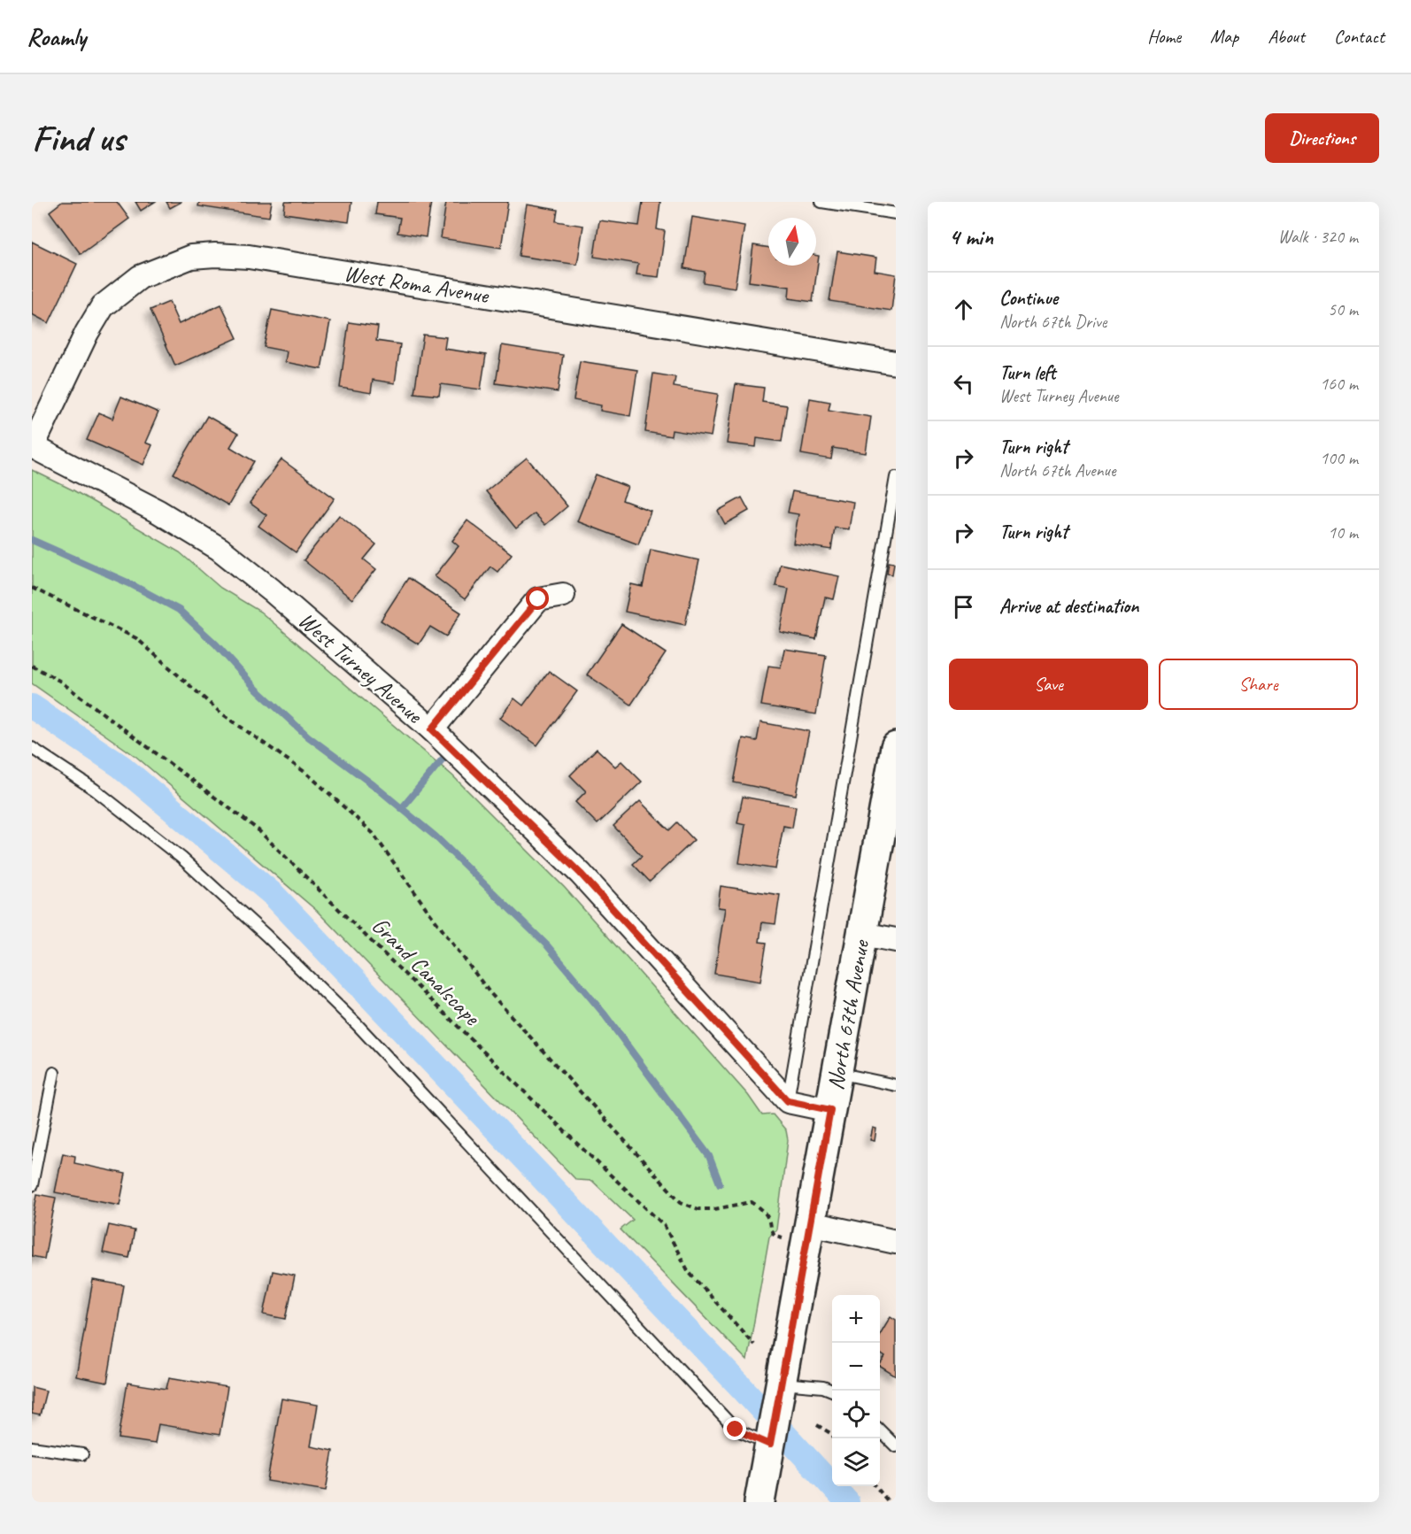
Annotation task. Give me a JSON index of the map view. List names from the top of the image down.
{
  "streets": {
    "main road": ["North 67th Avenue"],
    "street": ["West Roma Avenue", "West Turney Avenue"],
    "path": ["Grand Canalscape"]
  },
  "crossings": [
    ["West Roma Avenue", "West Turney Avenue"],
    ["West Turney Avenue", "North 67th Avenue"]
  ],
  "north": "top",
  "page": {
    "header": "Roamly",
    "nav": [
      "Home",
      "Map",
      "About",
      "Contact"
    ],
    "buttons": [
      "Directions",
      ["Save", "Share"]
    ],
    "title": "Find us",
    "heading": ["4 min", "Walk · 320 m"],
    "list": [
      ["Continue", "North 67th Drive", "50 m"],
      ["Turn left", "West Turney Avenue", "160 m"],
      ["Turn right", "North 67th Avenue", "100 m"],
      ["Turn right", "10 m"],
      "Arrive at destination"
    ],
    "map_buttons": ["+", "−"]
  }
}
